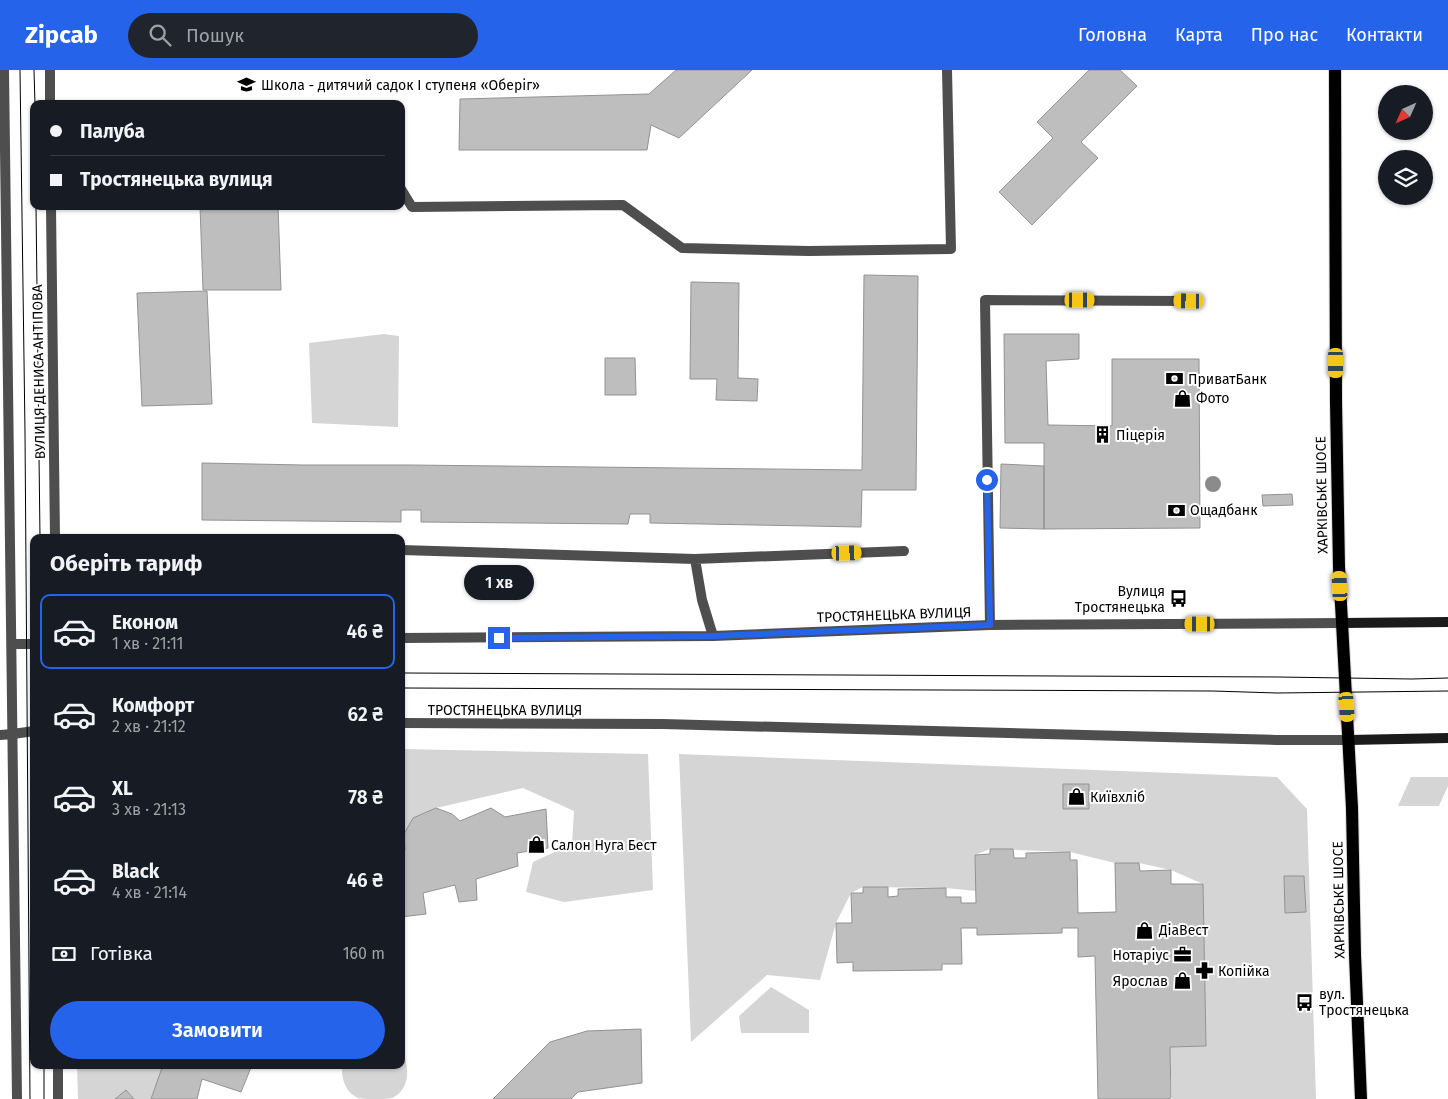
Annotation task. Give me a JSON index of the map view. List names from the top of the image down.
{
  "streets": {
    "main road": ["ХАРКІВСЬКЕ ШОСЕ", "ТРОСТЯНЕЦЬКА ВУЛИЦЯ"],
    "street": ["ВУЛИЦЯ ДЕНИСА АНТІПОВА"]
  },
  "crossings": [
    ["ХАРКІВСЬКЕ ШОСЕ", "ТРОСТЯНЕЦЬКА ВУЛИЦЯ"]
  ],
  "places": {
    "school or university": ["Школа - дитячий садок І ступеня «Оберіг»"],
    "bank": ["ПриватБанк", "Ощадбанк"],
    "shop": [
      "Фото",
      "Київхліб",
      "Салон Нуга Бест",
      "ДіаВест",
      "Ярослав"
    ],
    "building": ["Піцерія"],
    "bus stop": ["Вулиця Тростянецька", "вул. Тростянецька"],
    "office": ["Нотаріус"],
    "pharmacy": ["Копійка"]
  },
  "north": "bottom left",
  "page": {
    "header": "Zipcab",
    "search": "Пошук",
    "nav": [
      "Головна",
      "Карта",
      "Про нас",
      "Контакти"
    ],
    "banner": ["Палуба", "Тростянецька вулиця"],
    "heading": "Оберіть тариф",
    "bubble": "1 хв",
    "list": [
      {
        "name": "Економ",
        "note": "1 хв · 21:11",
        "value": "46 ₴"
      },
      {
        "name": "Комфорт",
        "note": "2 хв · 21:12",
        "value": "62 ₴"
      },
      {
        "name": "XL",
        "note": "3 хв · 21:13",
        "value": "78 ₴"
      },
      {
        "name": "Black",
        "note": "4 хв · 21:14",
        "value": "46 ₴"
      }
    ],
    "pay": ["Готівка", "160 m"],
    "buttons": "Замовити"
  }
}
